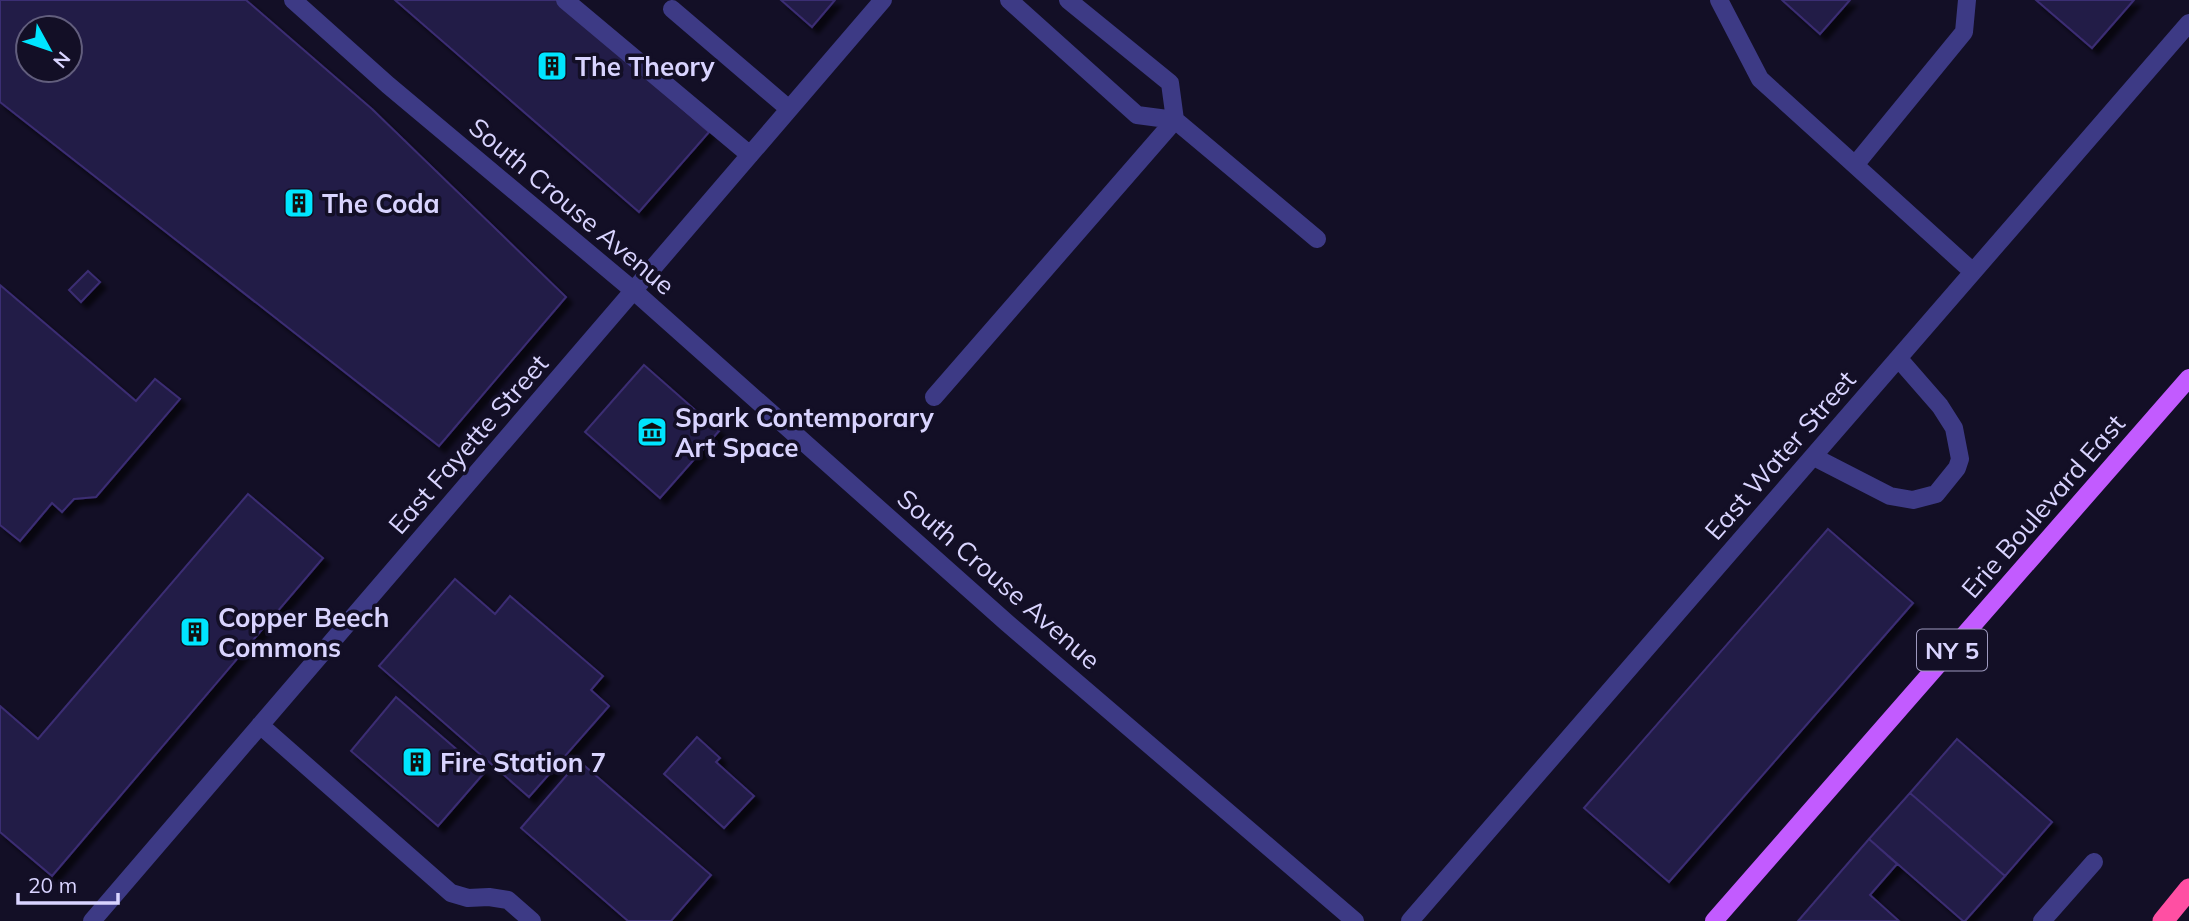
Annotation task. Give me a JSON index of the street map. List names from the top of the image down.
{
  "streets": {
    "main road": ["Erie Boulevard East", "NY 5"],
    "street": ["South Crouse Avenue", "East Fayette Street", "East Water Street"]
  },
  "crossings": [
    ["South Crouse Avenue", "East Fayette Street"]
  ],
  "places": {
    "building": [
      "The Theory",
      "The Coda",
      "Copper Beech Commons",
      "Fire Station 7"
    ],
    "museum": ["Spark Contemporary Art Space"]
  },
  "scale_bar": "20 m",
  "north": "bottom right"
}
